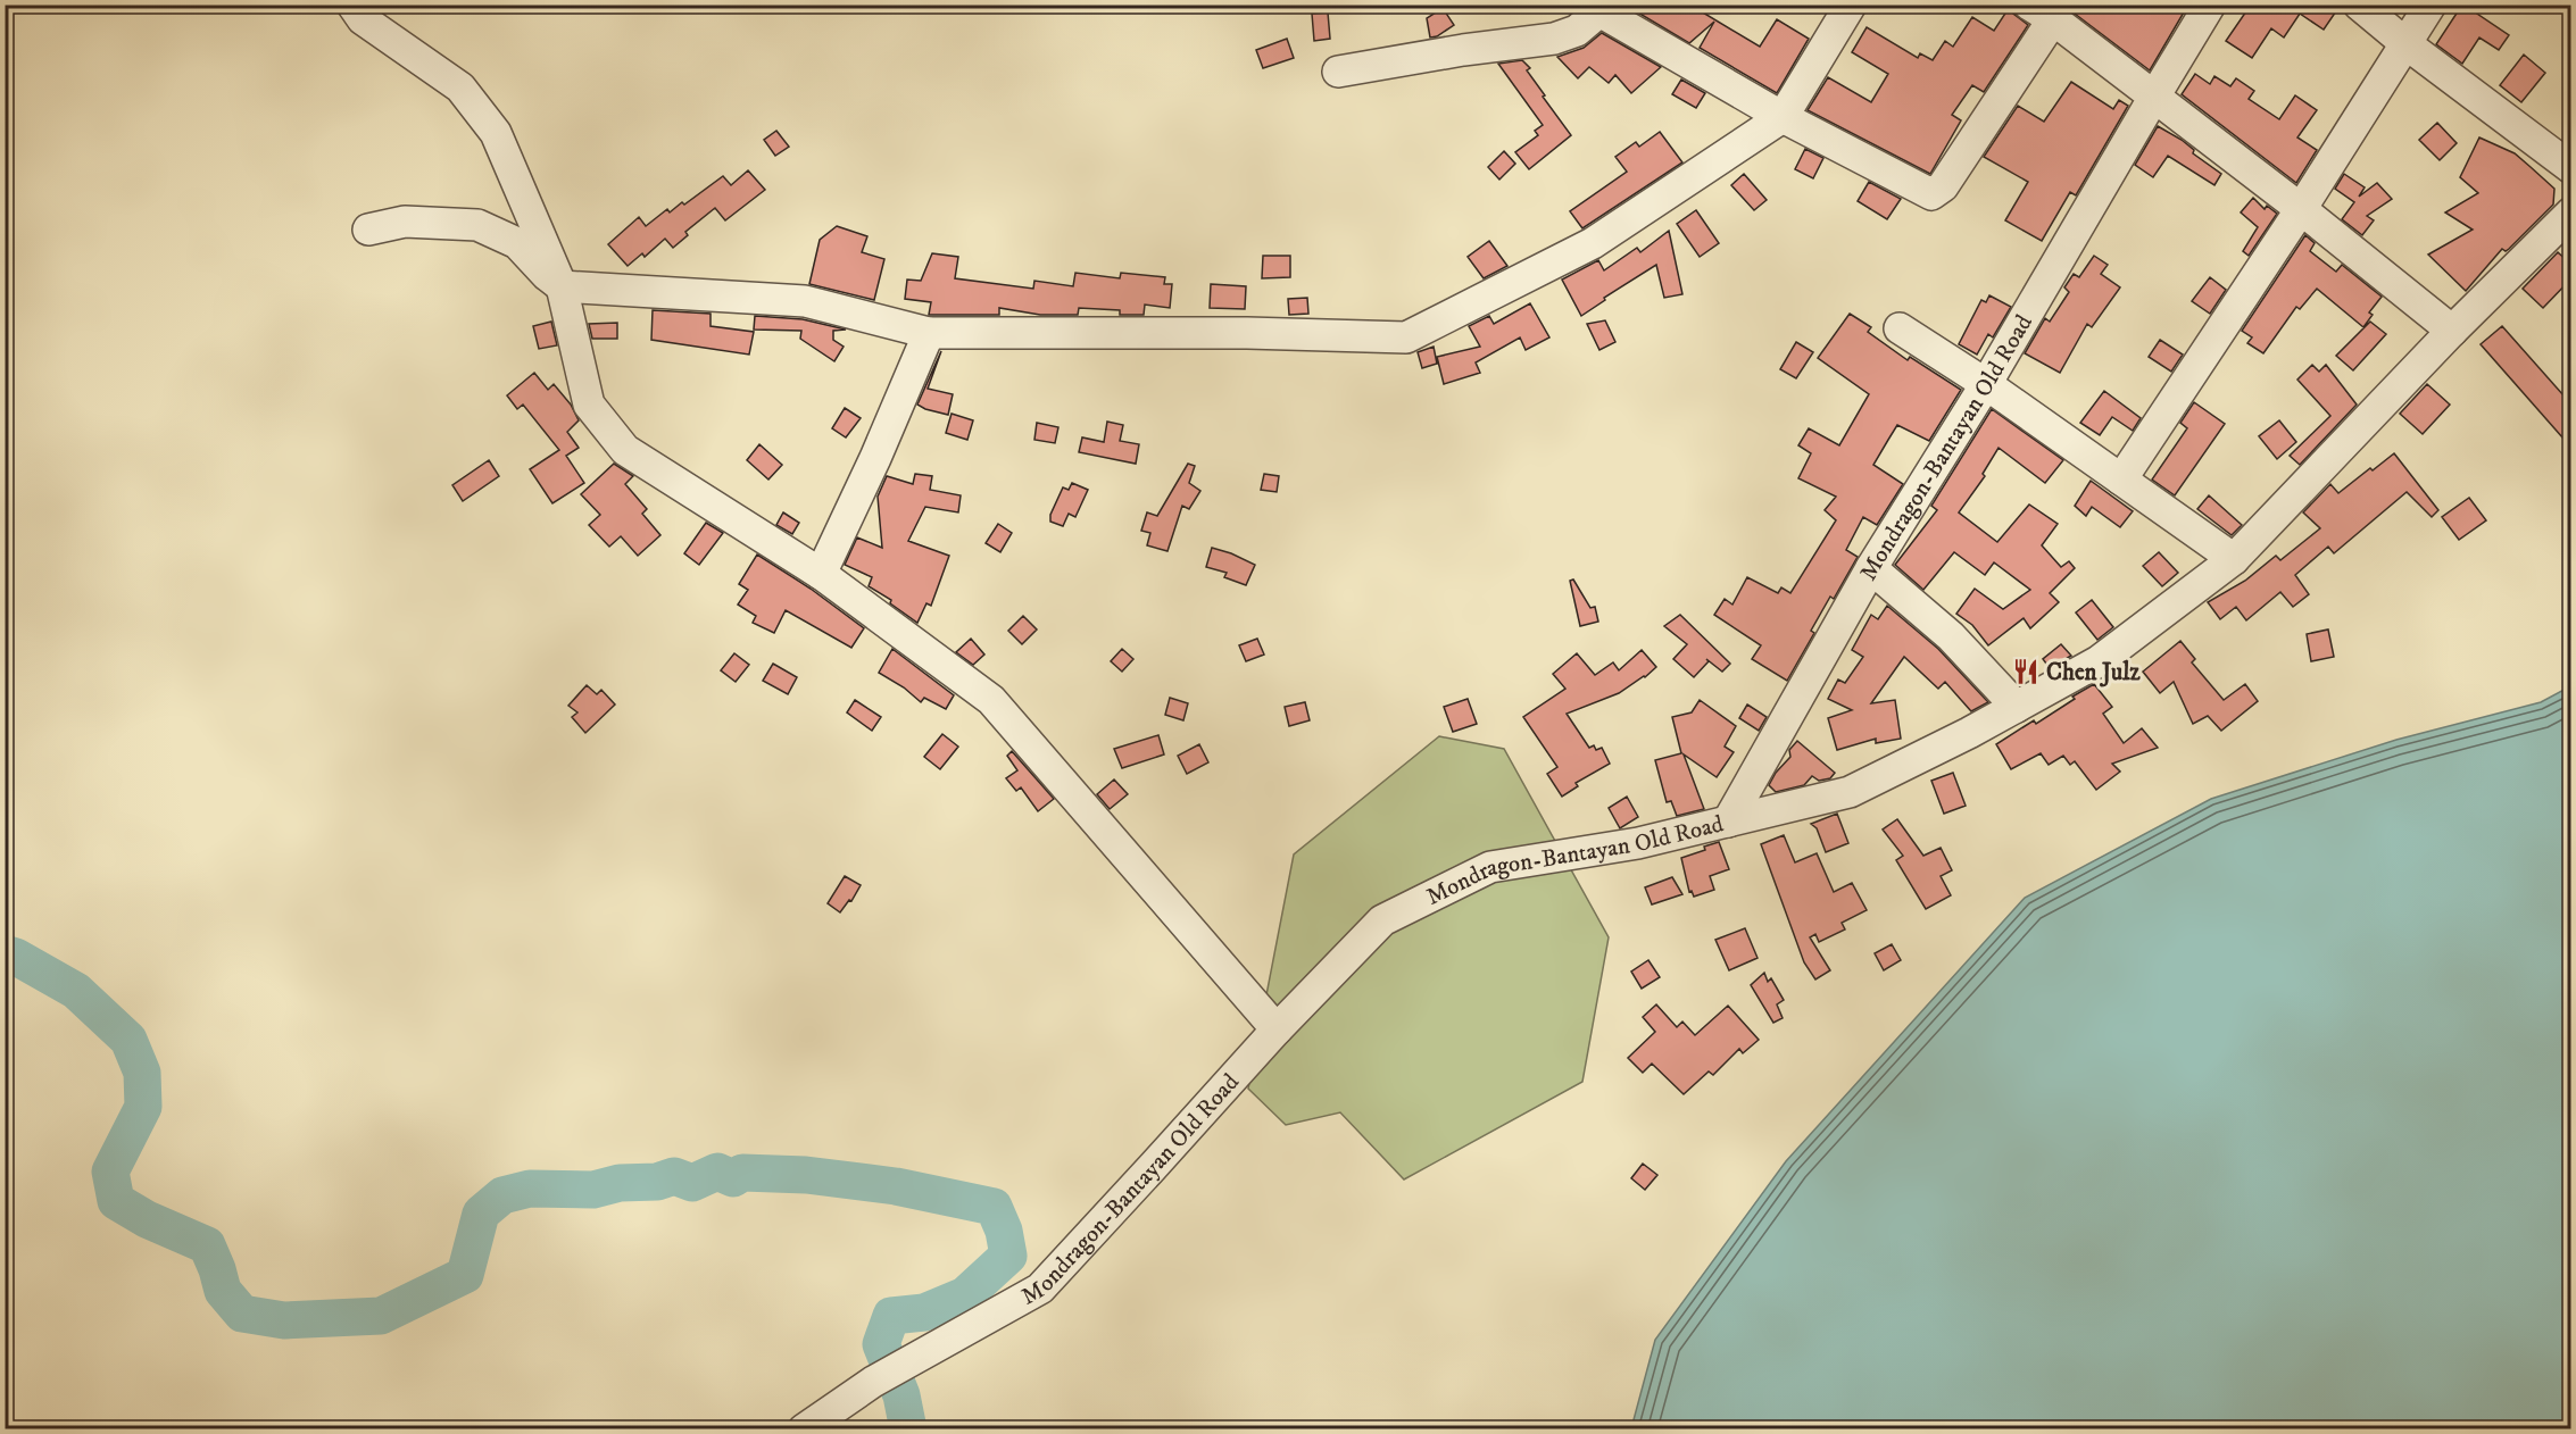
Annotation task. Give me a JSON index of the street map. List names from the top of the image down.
{
  "streets": {
    "street": ["Mondragon-Bantayan Old Road"]
  },
  "places": {
    "restaurant": ["Chen Julz"]
  }
}
